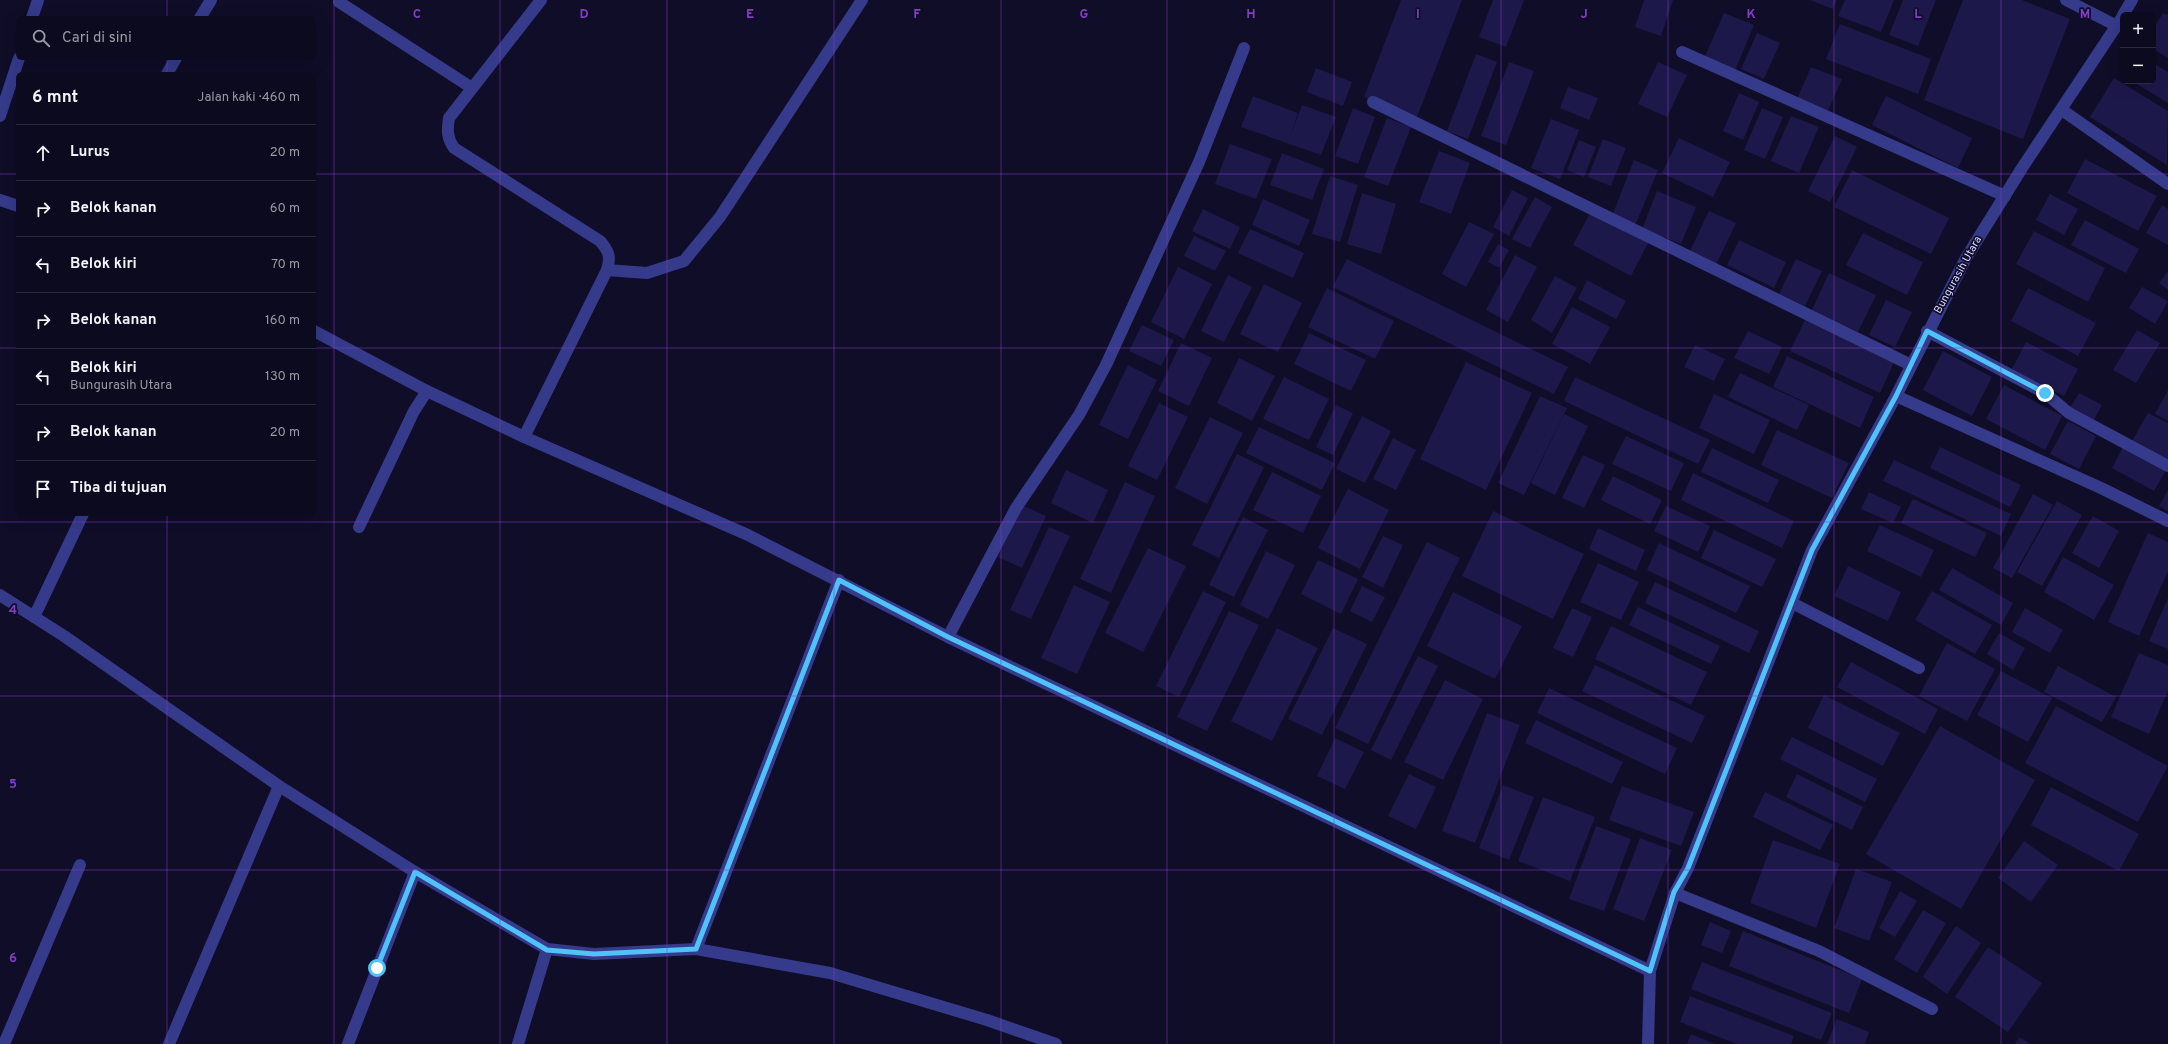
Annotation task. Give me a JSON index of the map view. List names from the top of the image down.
{
  "streets": {
    "street": ["Bungurasih Utara"]
  },
  "page": {
    "map_buttons": ["+", "−"],
    "search": "Cari di sini",
    "heading": ["6 mnt", "Jalan kaki · 460 m"],
    "list": [
      ["Lurus", "20 m"],
      ["Belok kanan", "60 m"],
      ["Belok kiri", "70 m"],
      ["Belok kanan", "160 m"],
      ["Belok kiri", "Bungurasih Utara", "130 m"],
      ["Belok kanan", "20 m"],
      "Tiba di tujuan"
    ]
  },
  "grid": {
    "columns": [
      "C",
      "D",
      "E",
      "F",
      "G",
      "H",
      "I",
      "J",
      "K",
      "L",
      "M"
    ],
    "rows": ["4", "5", "6"]
  }
}
